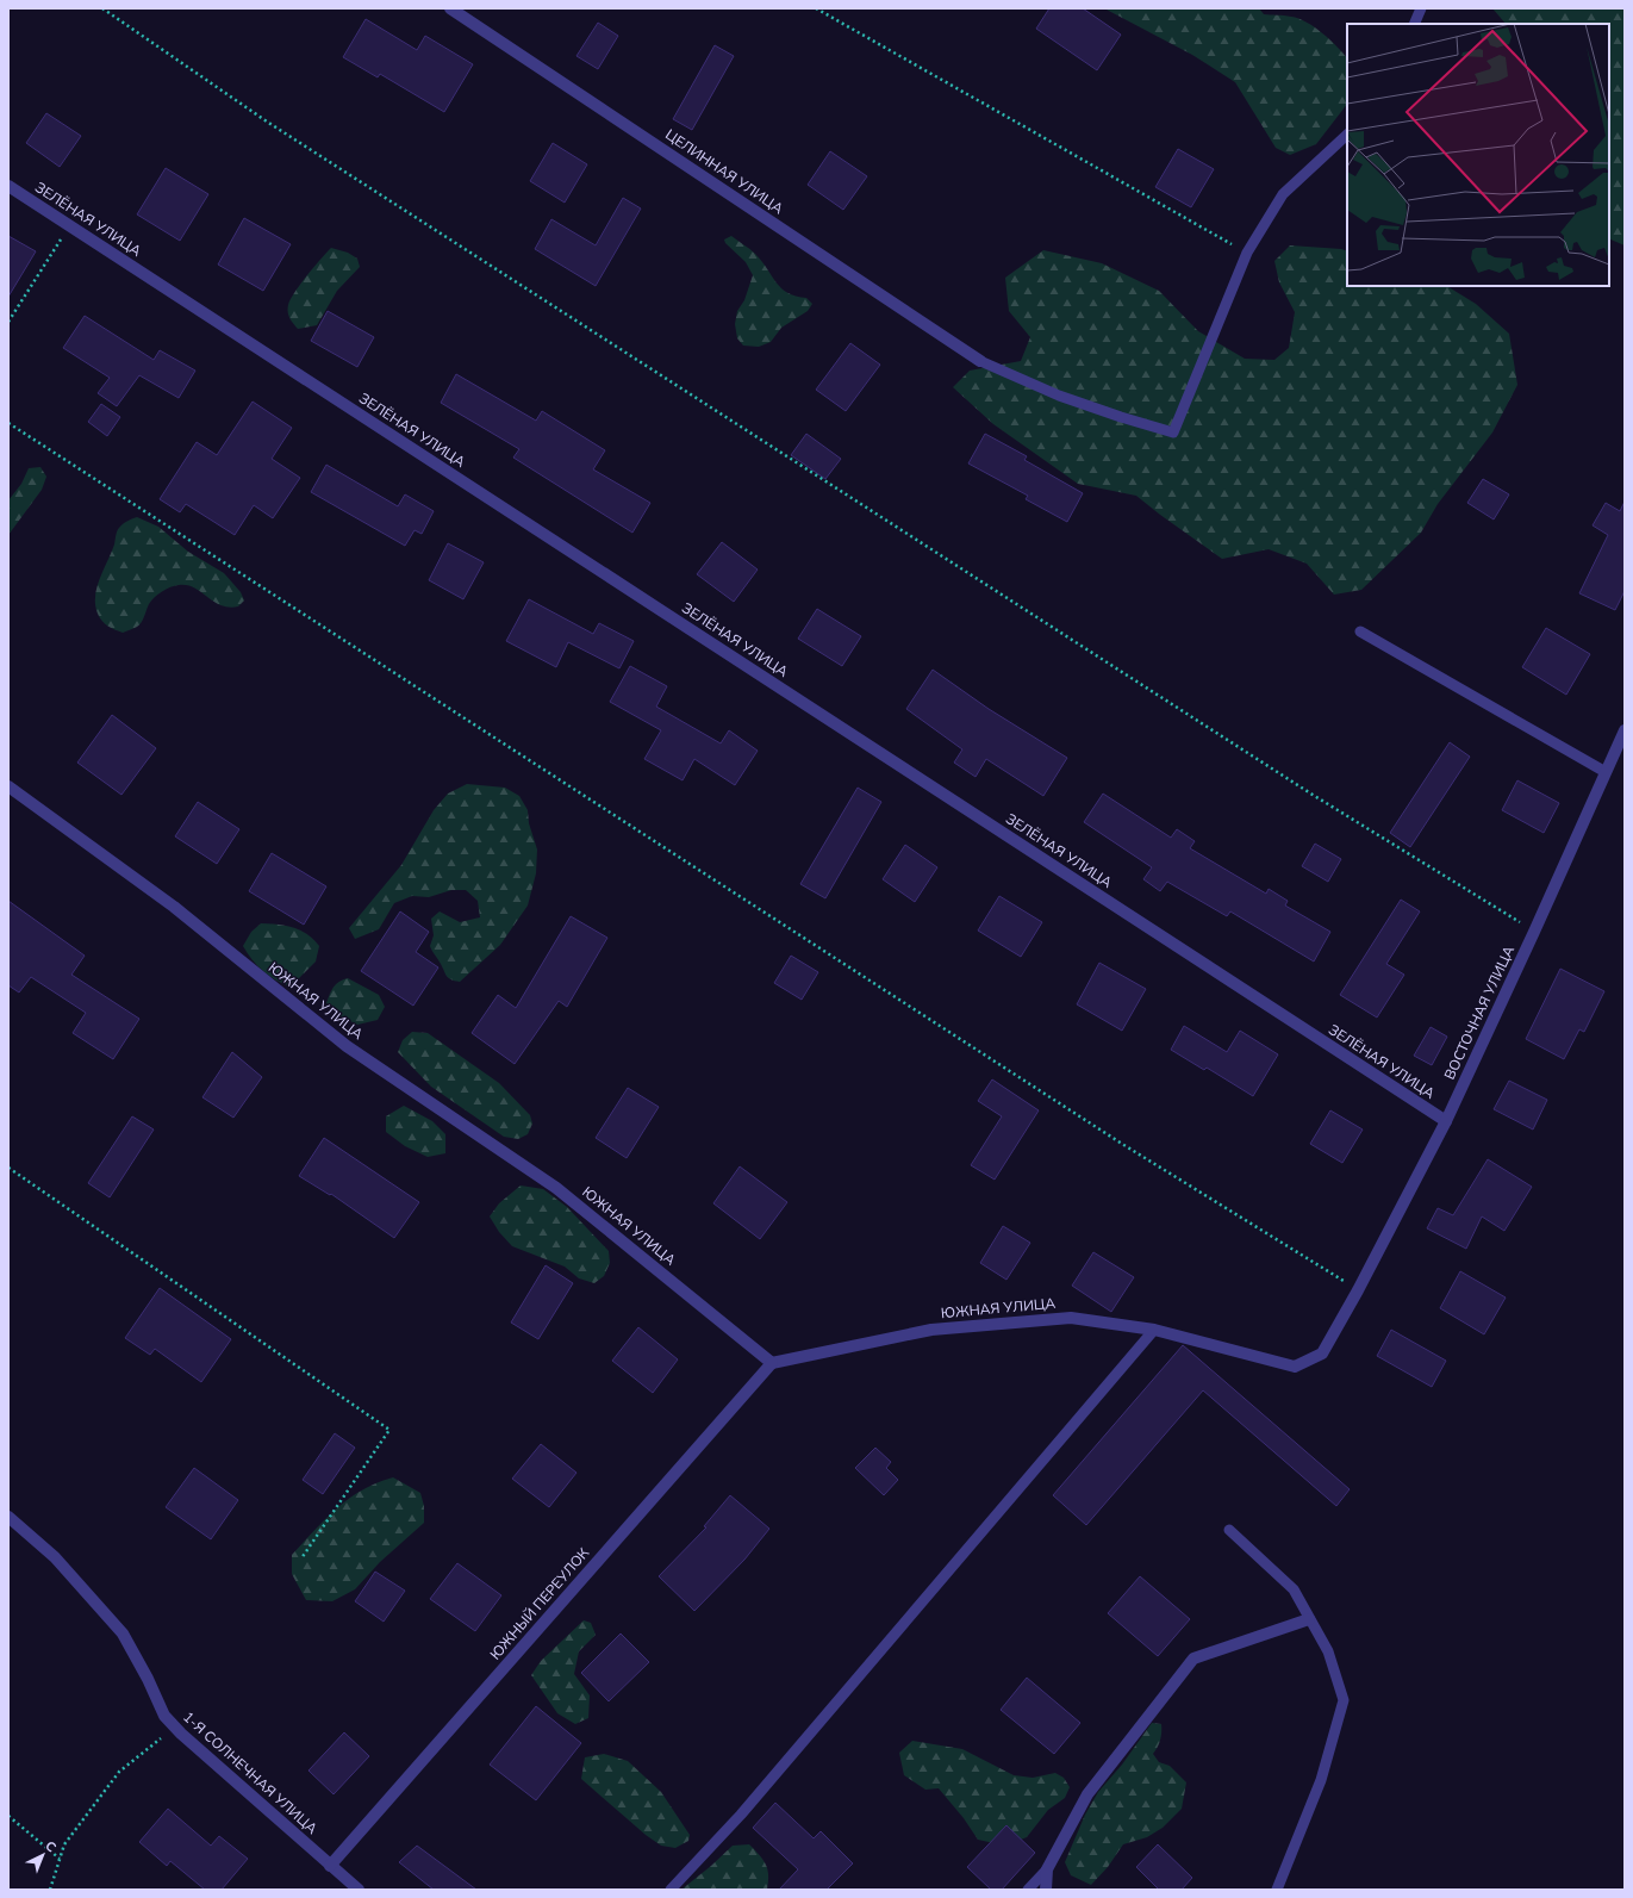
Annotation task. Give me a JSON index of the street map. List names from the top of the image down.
{
  "streets": {
    "street": [
      "ЦЕЛИННАЯ УЛИЦА",
      "ЗЕЛЁНАЯ УЛИЦА",
      "ЮЖНАЯ УЛИЦА",
      "ВОСТОЧНАЯ УЛИЦА",
      "ЮЖНЫЙ ПЕРЕУЛОК",
      "1-Я СОЛНЕЧНАЯ УЛИЦА"
    ]
  },
  "crossings": [
    ["ЗЕЛЁНАЯ УЛИЦА", "ВОСТОЧНАЯ УЛИЦА"],
    ["ЮЖНАЯ УЛИЦА", "ВОСТОЧНАЯ УЛИЦА"],
    ["ЮЖНАЯ УЛИЦА", "ЮЖНЫЙ ПЕРЕУЛОК"],
    ["ЮЖНЫЙ ПЕРЕУЛОК", "1-Я СОЛНЕЧНАЯ УЛИЦА"]
  ],
  "north": "top right"
}
